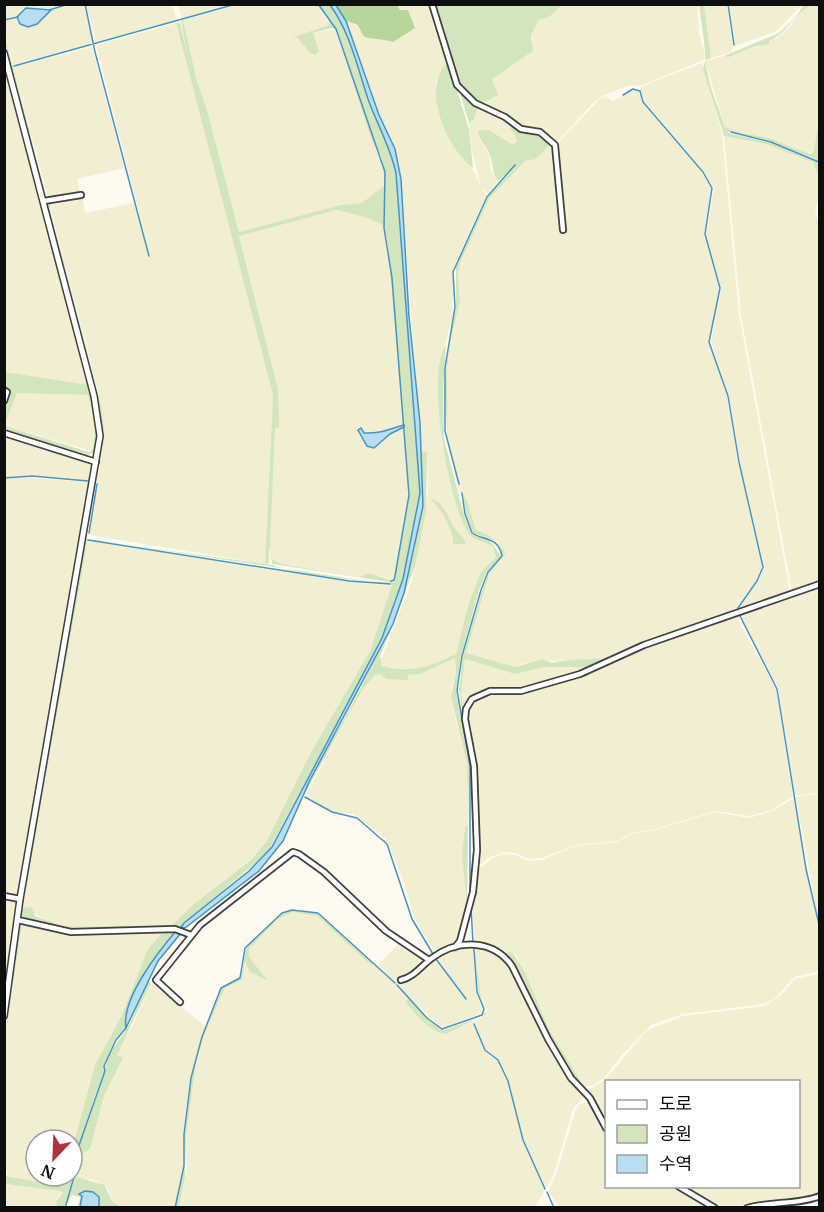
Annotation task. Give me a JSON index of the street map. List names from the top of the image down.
{
  "legend": ["도로", "공원", "수역"],
  "north": "bottom left"
}
